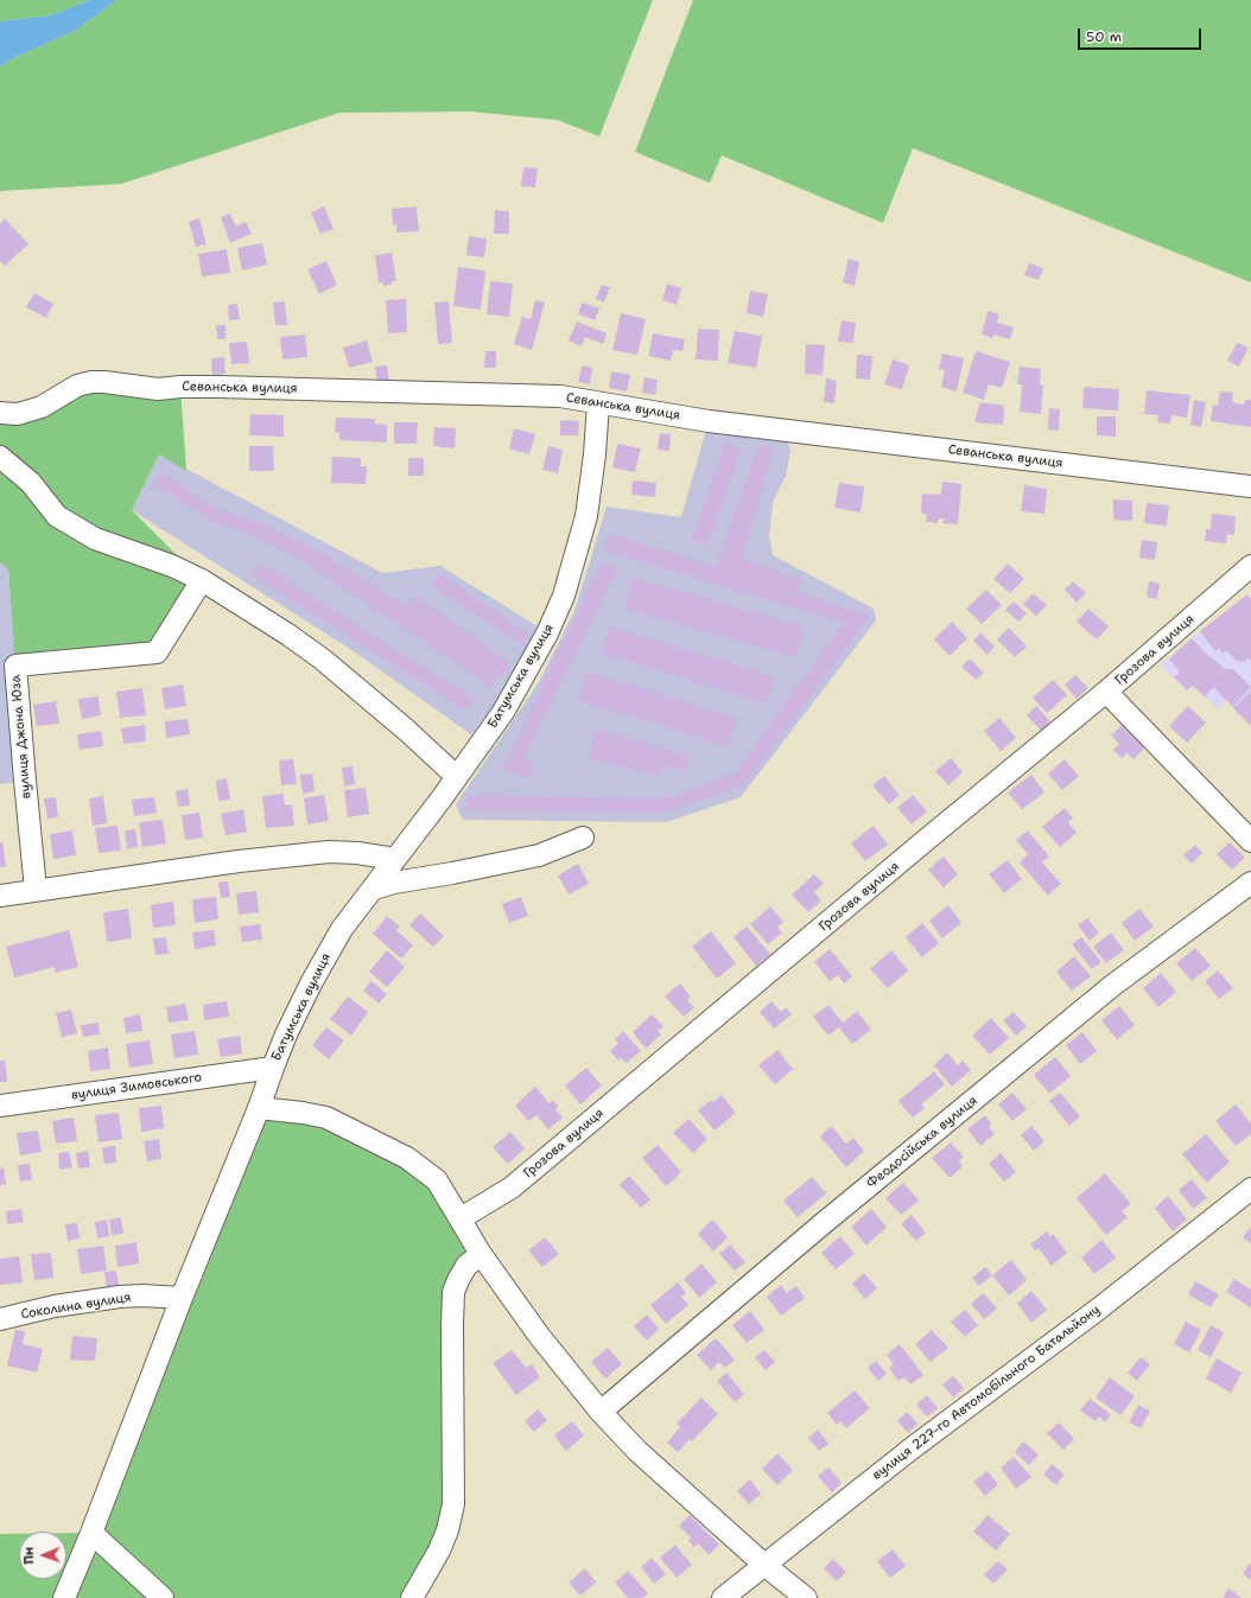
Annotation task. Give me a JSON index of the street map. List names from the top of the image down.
{
  "streets": {
    "street": [
      "Севанська вулиця",
      "Грозова вулиця",
      "Батумська вулиця",
      "вулиця Джона Юза",
      "вулиця Зимовського",
      "Феодосійська вулиця",
      "Соколина вулиця",
      "вулиця 227-го Автомобільного Батальйону"
    ]
  },
  "crossings": [
    ["Севанська вулиця", "Батумська вулиця"],
    ["Батумська вулиця", "вулиця Зимовського"],
    ["Батумська вулиця", "Соколина вулиця"]
  ],
  "scale_bar": "50 m",
  "north": "left"
}
